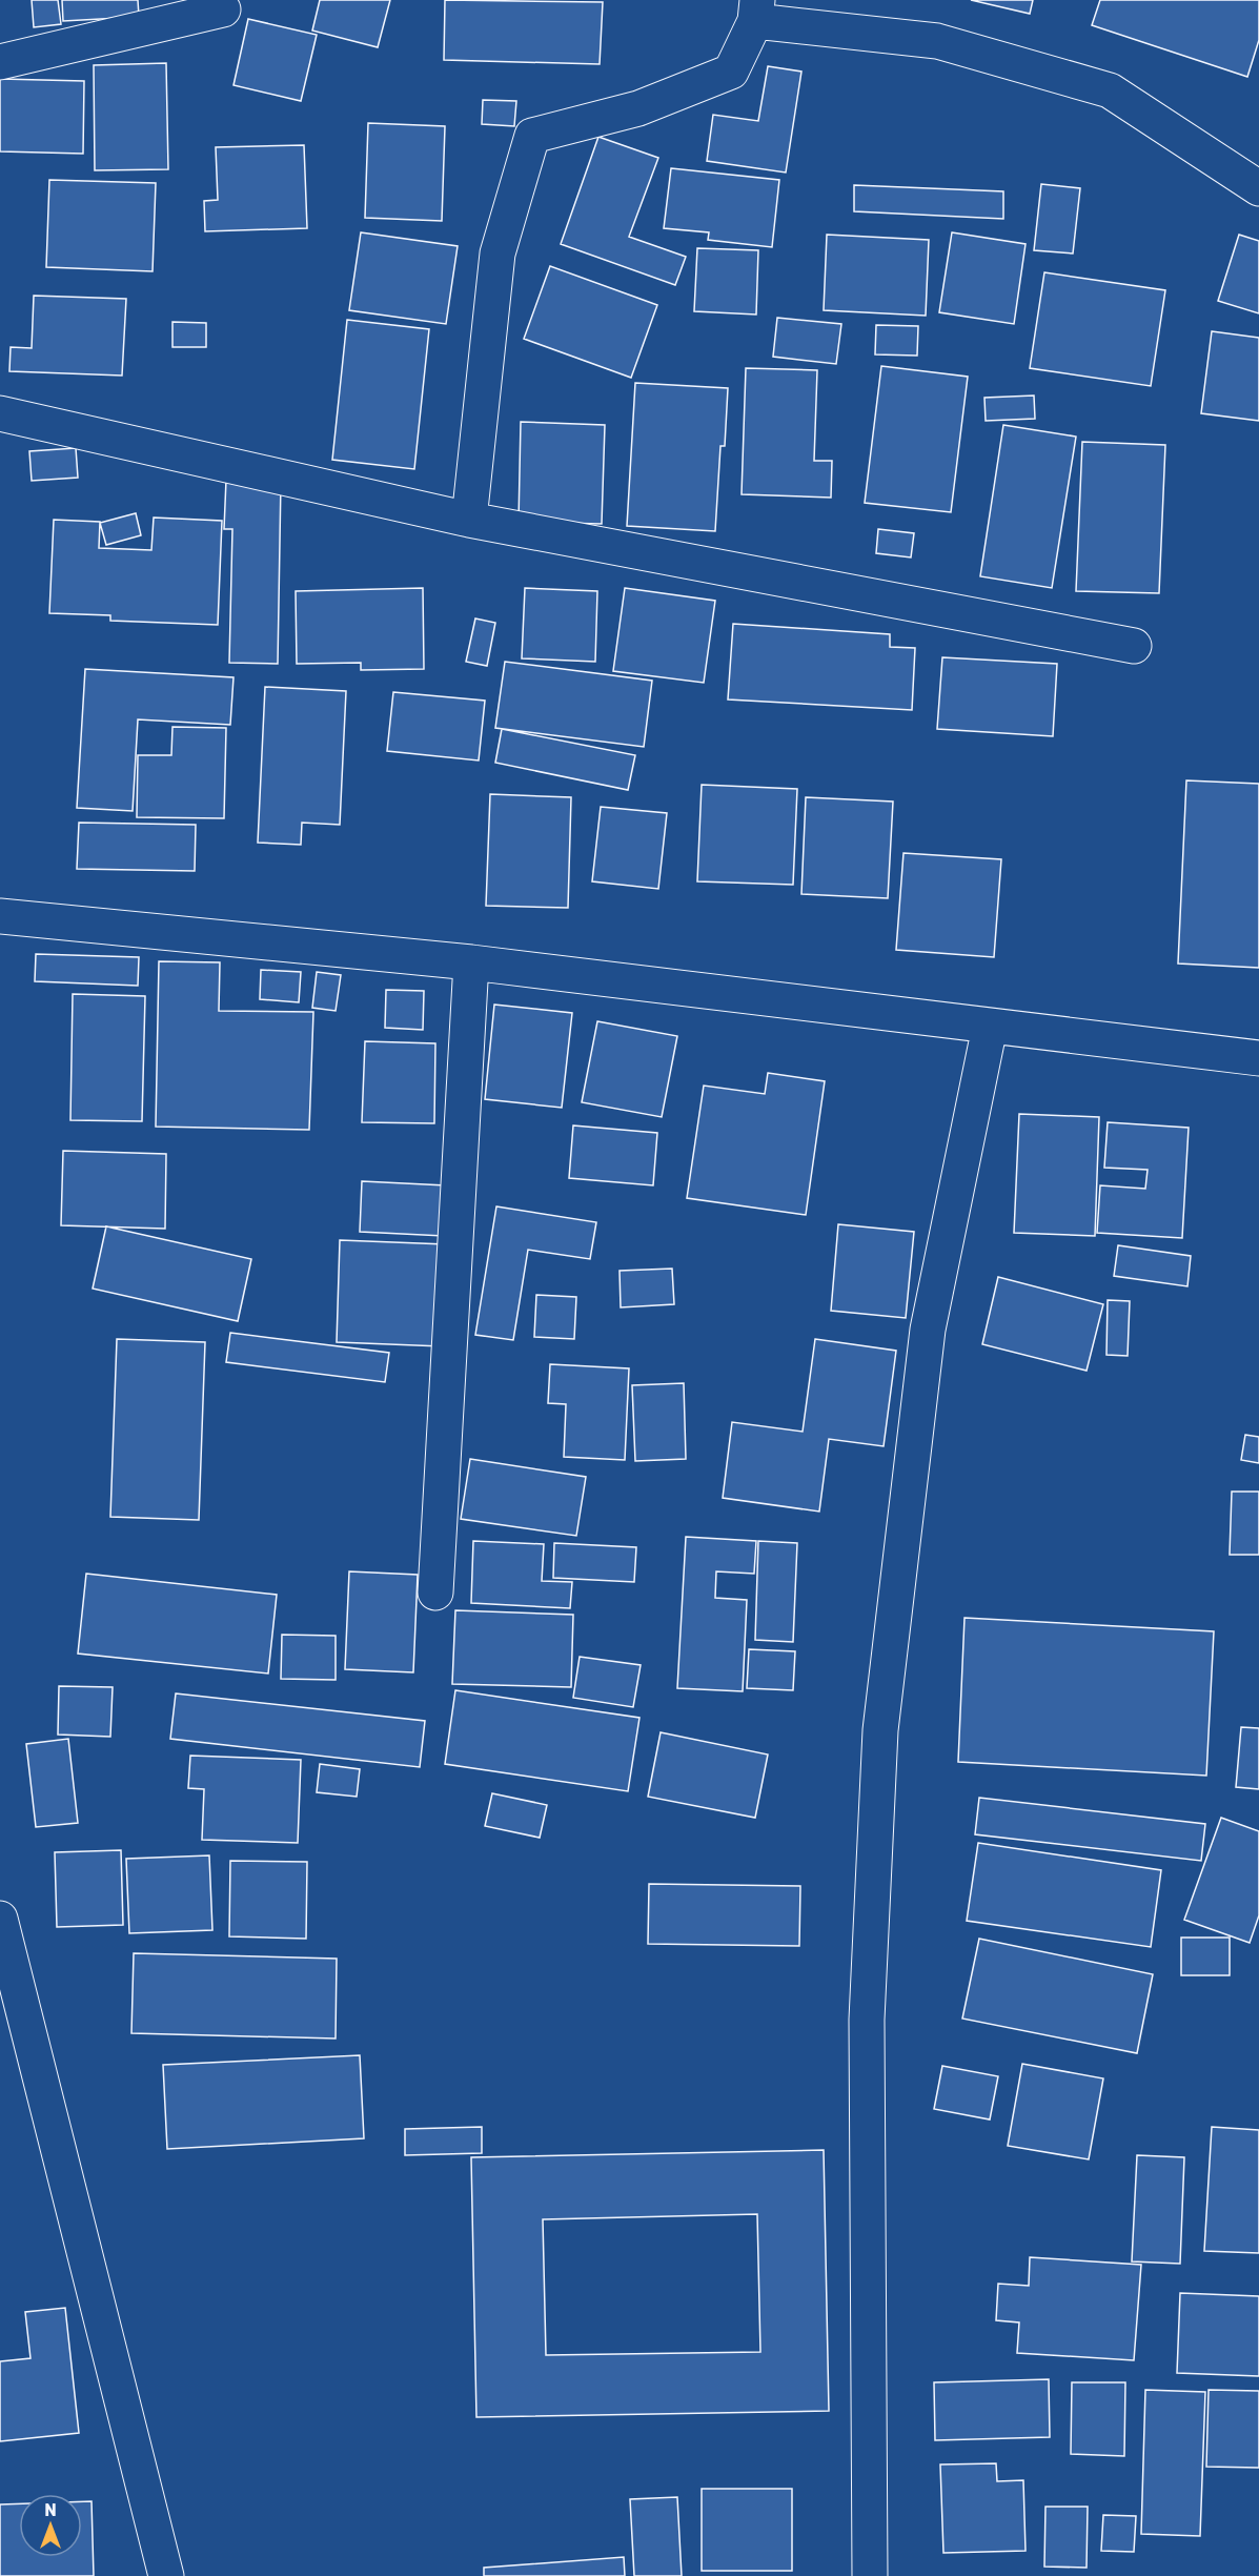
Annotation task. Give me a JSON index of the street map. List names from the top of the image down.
{
  "north": "top"
}
